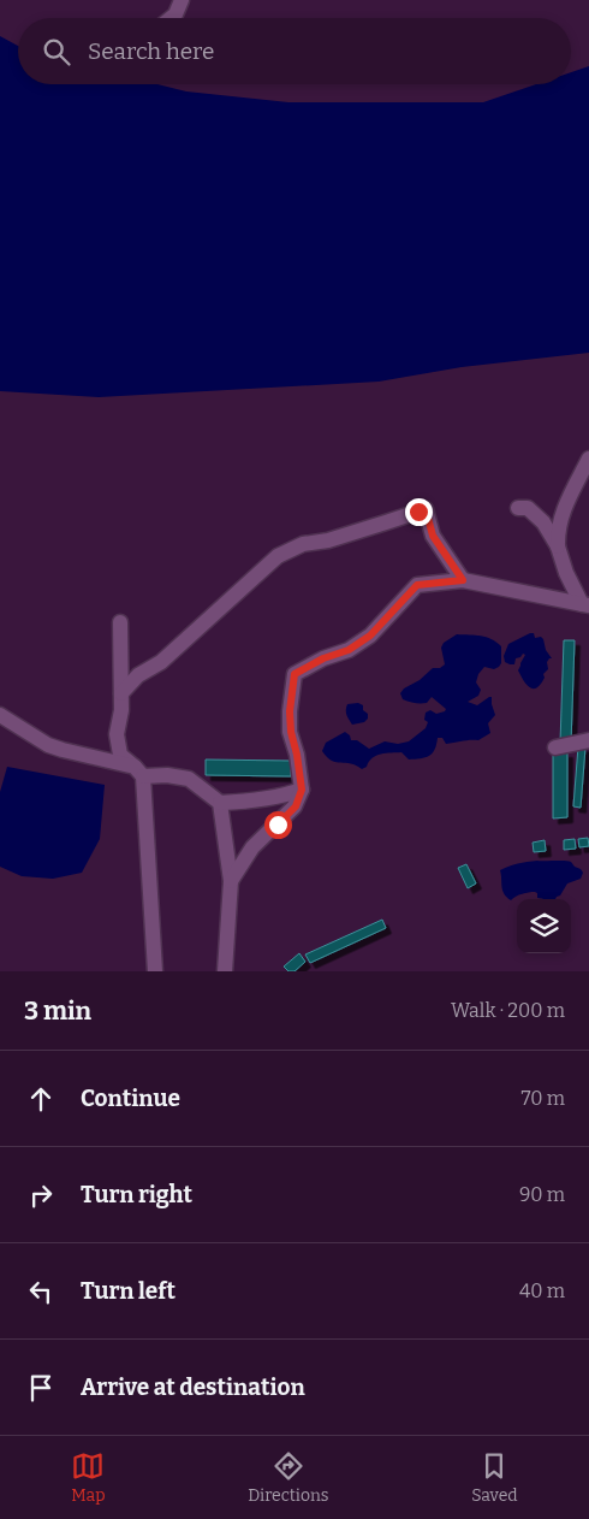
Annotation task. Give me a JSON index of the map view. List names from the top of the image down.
{
  "page": {
    "search": "Search here",
    "heading": ["3 min", "Walk · 200 m"],
    "list": [
      ["Continue", "70 m"],
      ["Turn right", "90 m"],
      ["Turn left", "40 m"],
      "Arrive at destination"
    ],
    "nav": ["Map", "Directions", "Saved"]
  }
}
